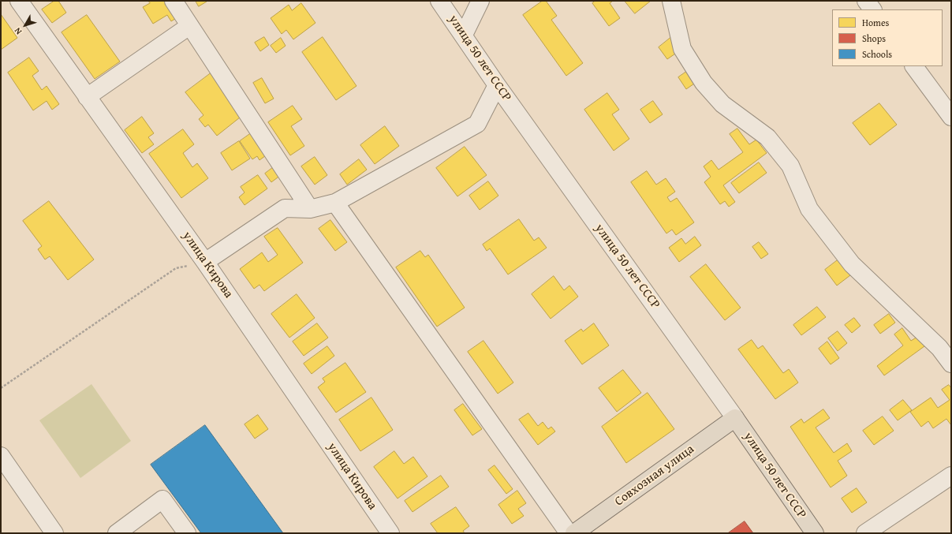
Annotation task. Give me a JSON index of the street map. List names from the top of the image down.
{
  "streets": {
    "main road": ["улица 50 лет СССР", "Совхозная улица"],
    "street": ["улица Кирова"]
  },
  "crossings": [
    ["улица 50 лет СССР", "Совхозная улица"]
  ],
  "legend": ["Homes", "Shops", "Schools"],
  "north": "bottom left"
}
